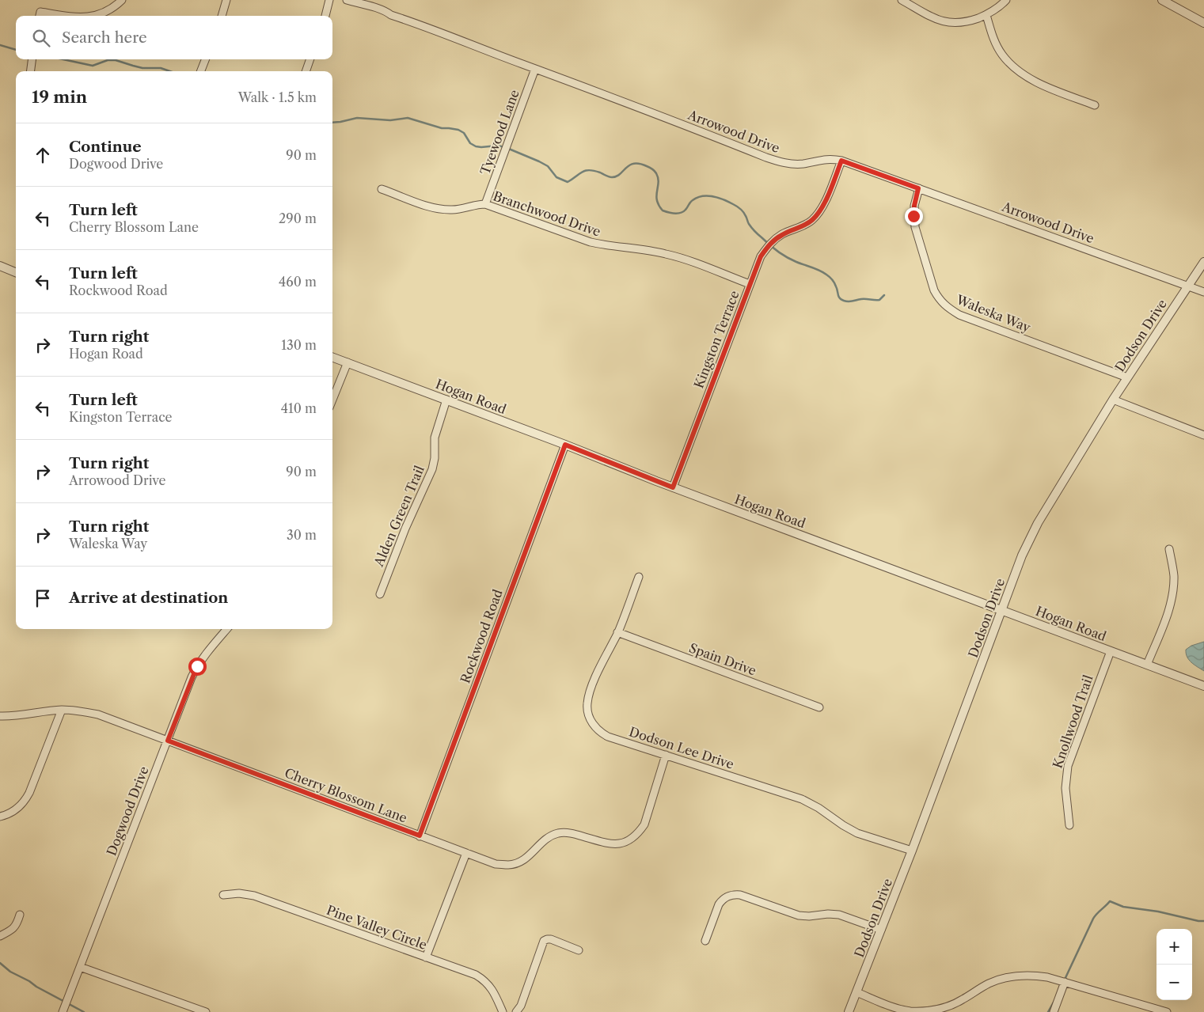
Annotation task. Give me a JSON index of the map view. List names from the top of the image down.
{
  "streets": {
    "street": [
      "Arrowood Drive",
      "Tyewood Lane",
      "Branchwood Drive",
      "Waleska Way",
      "Dodson Drive",
      "Kingston Terrace",
      "Hogan Road",
      "Alden Green Trail",
      "Rockwood Road",
      "Spain Drive",
      "Knollwood Trail",
      "Dodson Lee Drive",
      "Cherry Blossom Lane",
      "Dogwood Drive",
      "Pine Valley Circle"
    ]
  },
  "crossings": [
    ["Arrowood Drive", "Tyewood Lane"],
    ["Arrowood Drive", "Waleska Way"],
    ["Arrowood Drive", "Dodson Drive"],
    ["Arrowood Drive", "Kingston Terrace"],
    ["Tyewood Lane", "Branchwood Drive"],
    ["Branchwood Drive", "Kingston Terrace"],
    ["Waleska Way", "Dodson Drive"],
    ["Dodson Drive", "Hogan Road"],
    ["Dodson Drive", "Dodson Lee Drive"],
    ["Kingston Terrace", "Hogan Road"],
    ["Hogan Road", "Alden Green Trail"],
    ["Hogan Road", "Rockwood Road"],
    ["Hogan Road", "Knollwood Trail"],
    ["Rockwood Road", "Cherry Blossom Lane"],
    ["Spain Drive", "Dodson Lee Drive"],
    ["Dodson Lee Drive", "Cherry Blossom Lane"],
    ["Cherry Blossom Lane", "Dogwood Drive"]
  ],
  "page": {
    "search": "Search here",
    "heading": ["19 min", "Walk · 1.5 km"],
    "list": [
      ["Continue", "Dogwood Drive", "90 m"],
      ["Turn left", "Cherry Blossom Lane", "290 m"],
      ["Turn left", "Rockwood Road", "460 m"],
      ["Turn right", "Hogan Road", "130 m"],
      ["Turn left", "Kingston Terrace", "410 m"],
      ["Turn right", "Arrowood Drive", "90 m"],
      ["Turn right", "Waleska Way", "30 m"],
      "Arrive at destination"
    ],
    "map_buttons": ["+", "−"]
  }
}
